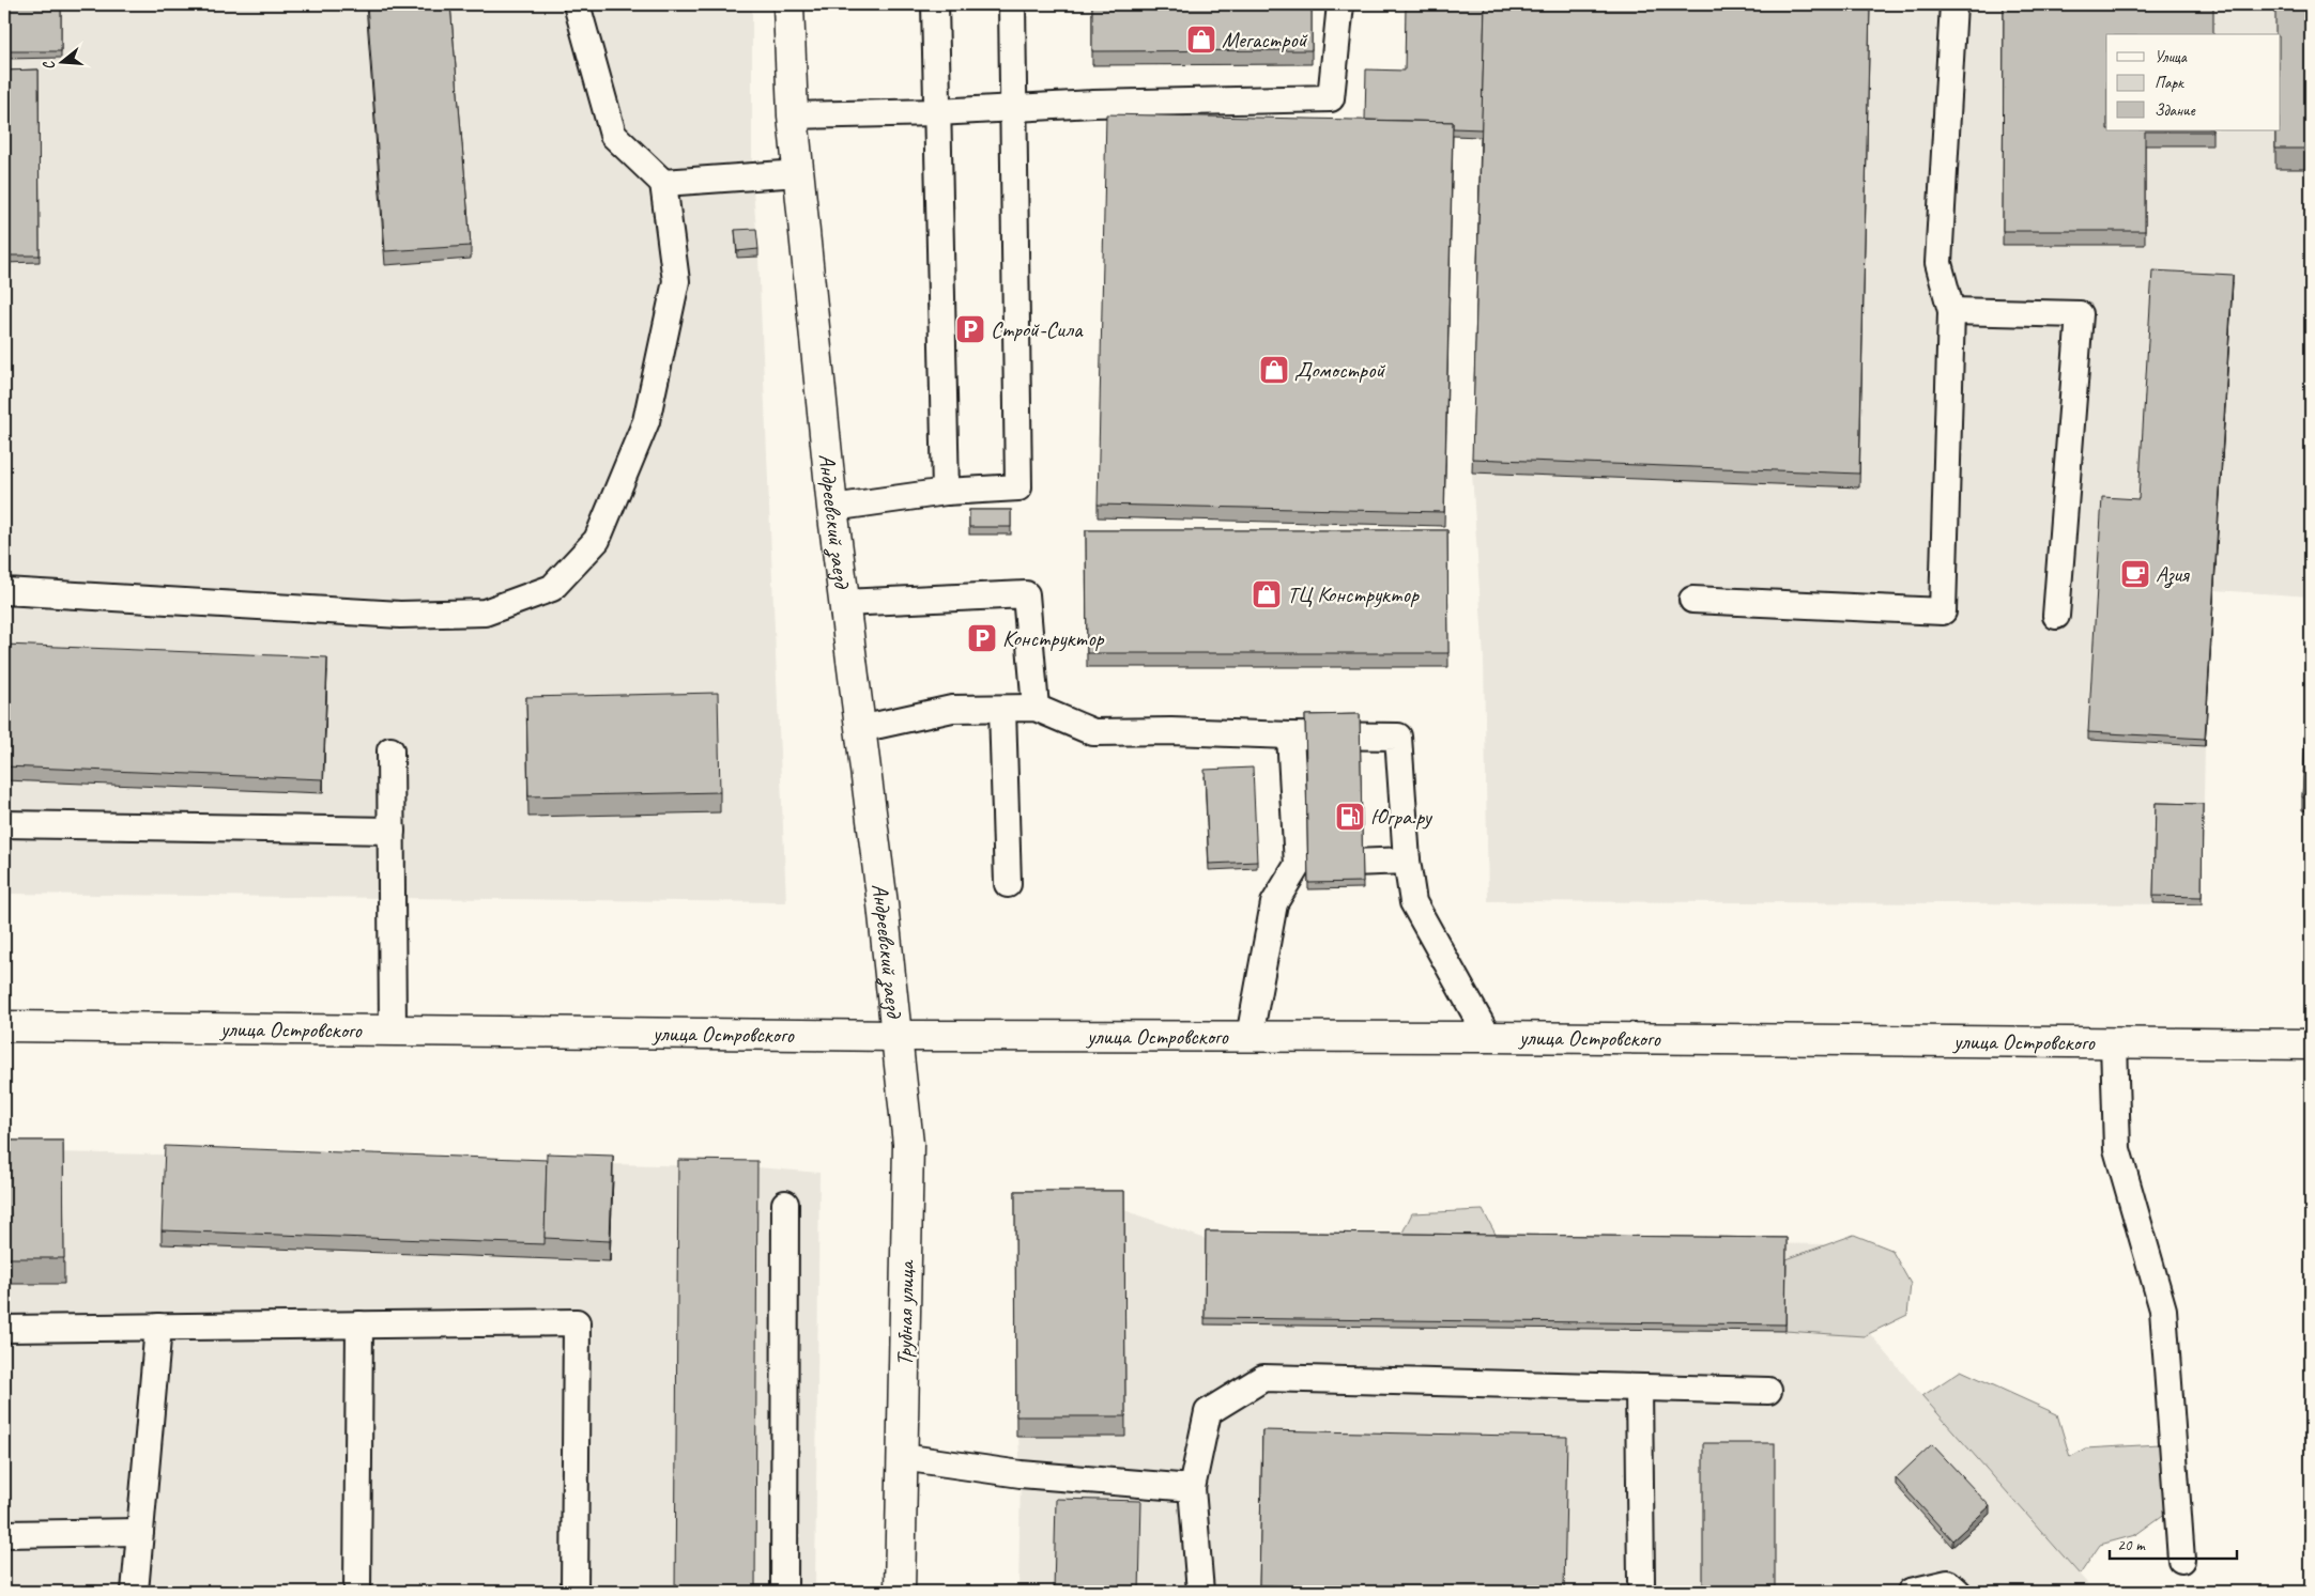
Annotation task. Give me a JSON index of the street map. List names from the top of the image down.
{
  "streets": {
    "main road": ["Андреевский заезд", "улица Островского", "Трубная улица"]
  },
  "crossings": [
    ["Андреевский заезд", "улица Островского"],
    ["Андреевский заезд", "Трубная улица"],
    ["улица Островского", "Трубная улица"]
  ],
  "places": {
    "shop": ["Мегастрой", "Домострой", "ТЦ Конструктор"],
    "parking": ["Строй-Сила", "Конструктор"],
    "cafe": ["Азия"],
    "fuel station": ["Югра.ру"]
  },
  "legend": ["Улица", "Парк", "Здание"],
  "scale_bar": "20 m",
  "north": "left"
}
